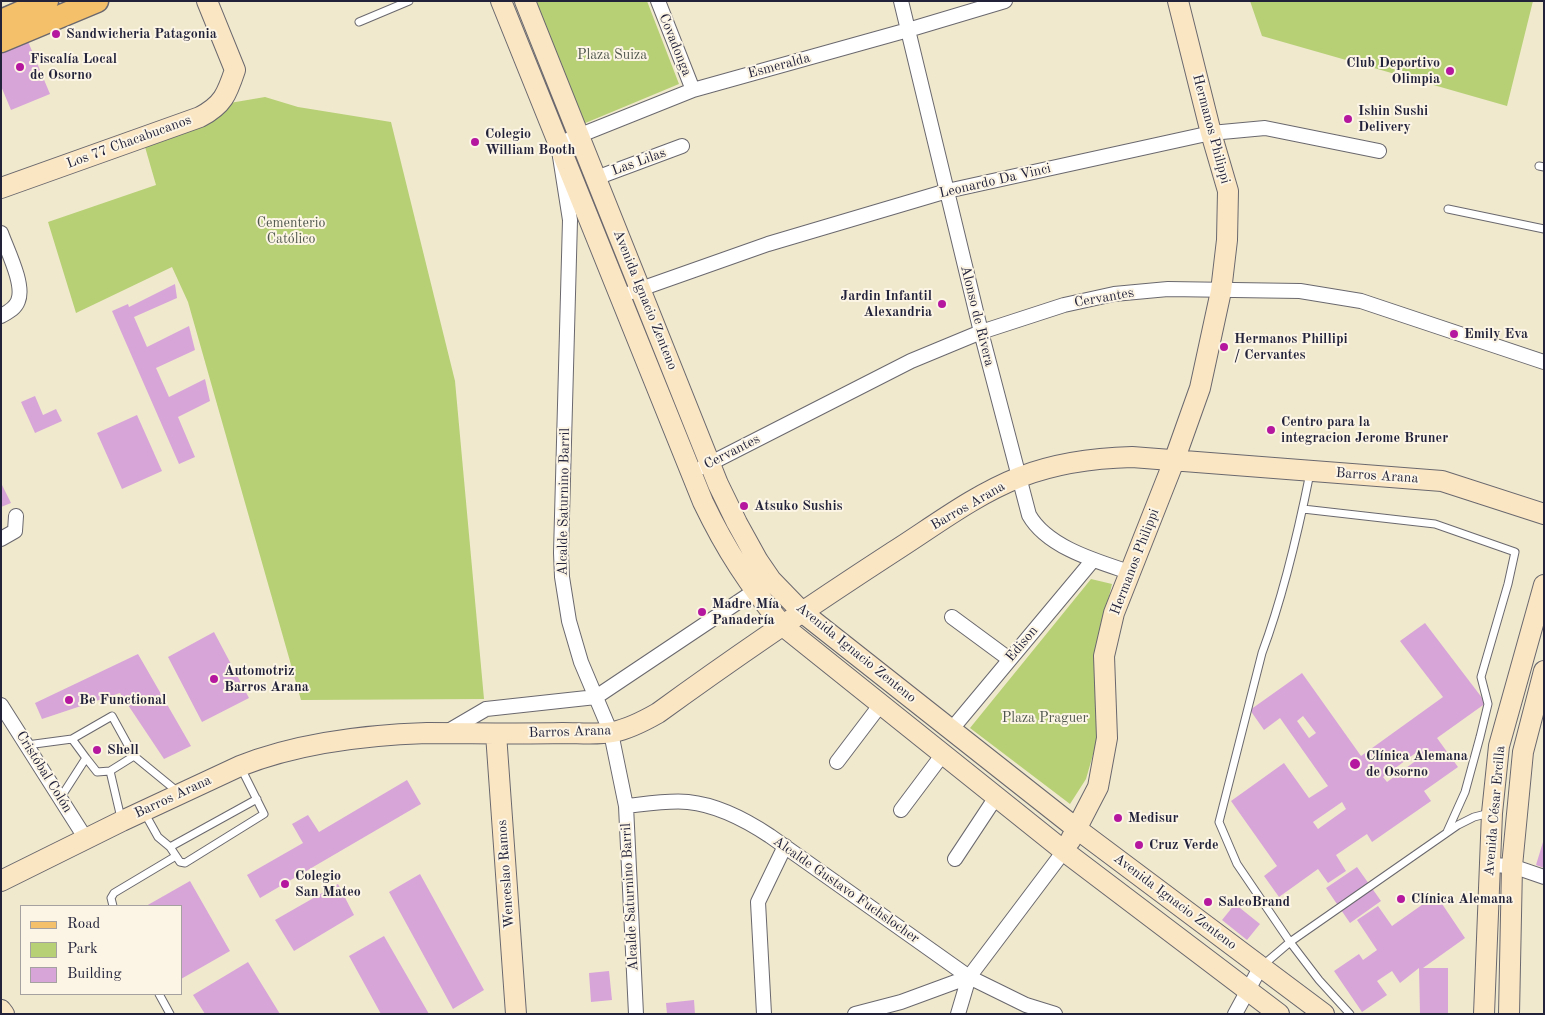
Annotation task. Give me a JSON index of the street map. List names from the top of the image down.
{
  "streets": {
    "main road": [
      "Hermanos Philippi",
      "Los 77 Chacabucanos",
      "Avenida Ignacio Zenteno",
      "Barros Arana",
      "Avenida César Ercilla",
      "Wenceslao Ramos"
    ],
    "street": [
      "Covadonga",
      "Esmeralda",
      "Las Lilas",
      "Leonardo Da Vinci",
      "Cervantes",
      "Alonso de Rivera",
      "Alcalde Saturnino Barril",
      "Edison",
      "Cristóbal Colón",
      "Alcalde Gustavo Fuchslocher"
    ]
  },
  "crossings": [
    ["Covadonga", "Esmeralda"],
    ["Esmeralda", "Avenida Ignacio Zenteno"],
    ["Esmeralda", "Alonso de Rivera"],
    ["Esmeralda", "Alcalde Saturnino Barril"],
    ["Hermanos Philippi", "Leonardo Da Vinci"],
    ["Hermanos Philippi", "Cervantes"],
    ["Hermanos Philippi", "Avenida Ignacio Zenteno"],
    ["Hermanos Philippi", "Alonso de Rivera"],
    ["Hermanos Philippi", "Barros Arana"],
    ["Hermanos Philippi", "Alcalde Gustavo Fuchslocher"],
    ["Las Lilas", "Avenida Ignacio Zenteno"],
    ["Leonardo Da Vinci", "Avenida Ignacio Zenteno"],
    ["Leonardo Da Vinci", "Alonso de Rivera"],
    ["Cervantes", "Avenida Ignacio Zenteno"],
    ["Cervantes", "Alonso de Rivera"],
    ["Avenida Ignacio Zenteno", "Barros Arana"],
    ["Avenida Ignacio Zenteno", "Alcalde Saturnino Barril"],
    ["Avenida Ignacio Zenteno", "Edison"],
    ["Alonso de Rivera", "Barros Arana"],
    ["Alonso de Rivera", "Edison"],
    ["Barros Arana", "Alcalde Saturnino Barril"],
    ["Barros Arana", "Cristóbal Colón"],
    ["Barros Arana", "Wenceslao Ramos"],
    ["Alcalde Saturnino Barril", "Alcalde Gustavo Fuchslocher"]
  ],
  "parks": ["Plaza Suiza", "Cementerio Católico", "Plaza Praguer"],
  "places": [
    "Sandwicheria Patagonia",
    "Fiscalía Local de Osorno",
    "Club Deportivo Olimpia",
    "Ishin Sushi Delivery",
    "Colegio William Booth",
    "Jardin Infantil Alexandria",
    "Emily Eva",
    "Hermanos Phillipi / Cervantes",
    "Centro para la integracion Jerome Bruner",
    "Atsuko Sushis",
    "Madre Mía Panadería",
    "Automotriz Barros Arana",
    "Be Functional",
    "Shell",
    "Clínica Alemana de Osorno",
    "Medisur",
    "Cruz Verde",
    "Colegio San Mateo",
    "Clínica Alemana",
    "SalcoBrand"
  ],
  "legend": ["Road", "Park", "Building"]
}
